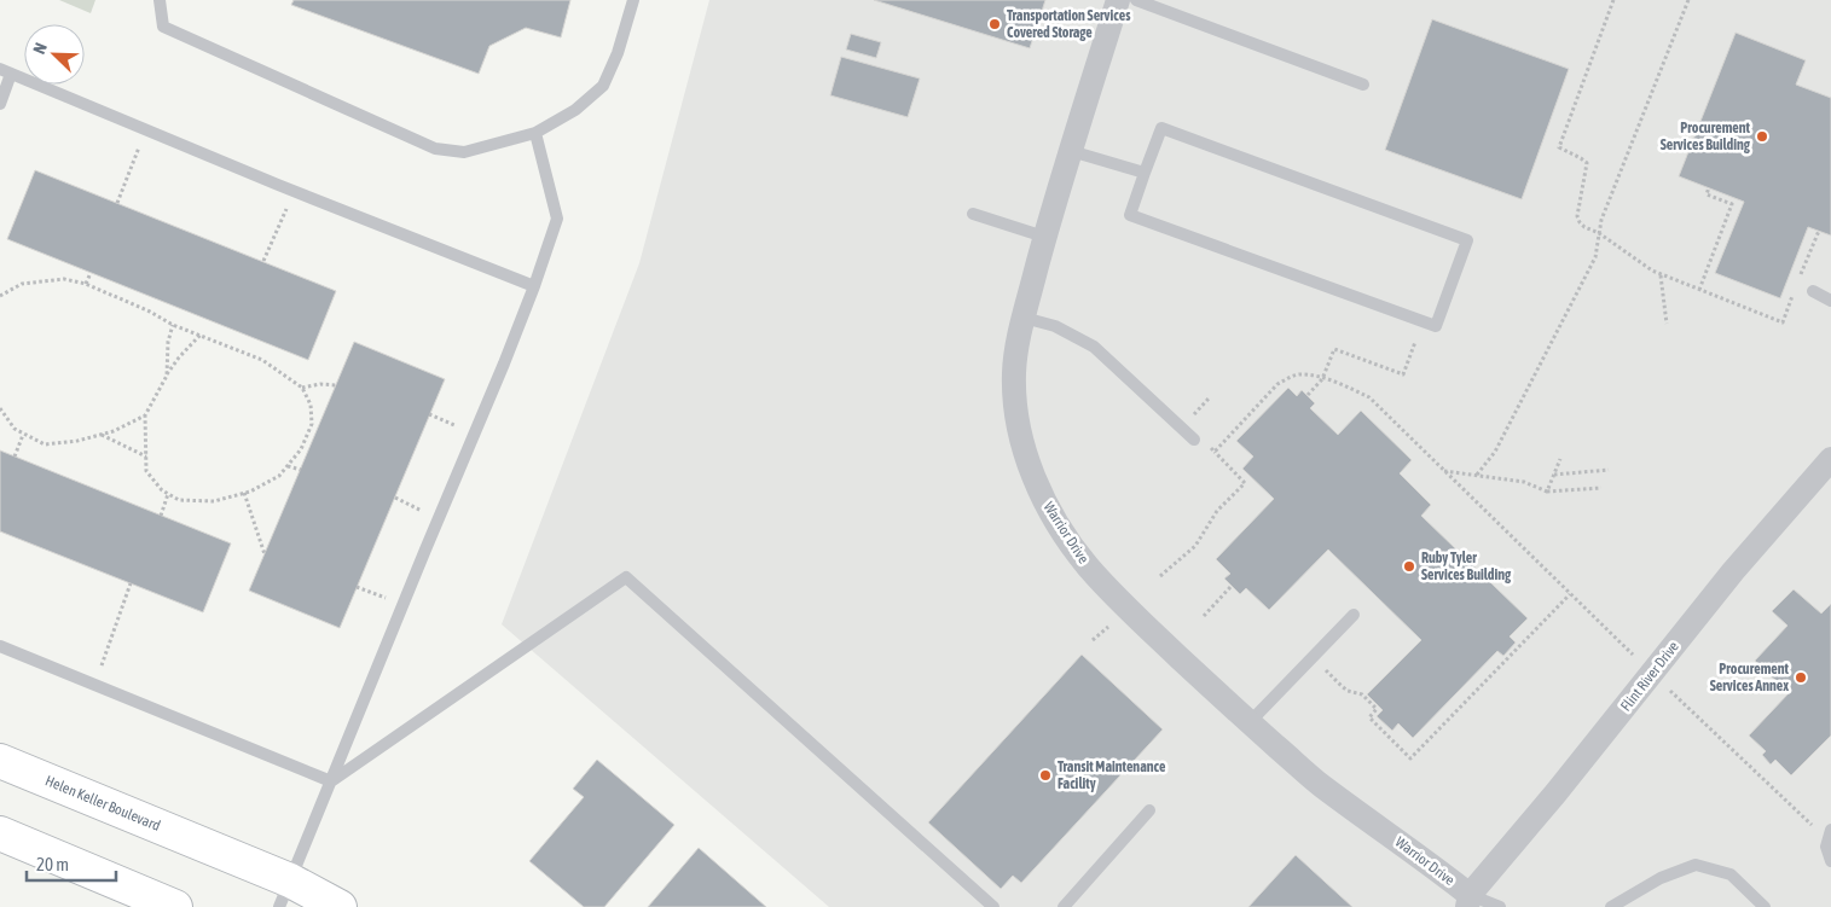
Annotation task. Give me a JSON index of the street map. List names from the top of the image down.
{
  "streets": {
    "street": ["Warrior Drive", "Flint River Drive", "Helen Keller Boulevard"]
  },
  "crossings": [
    ["Warrior Drive", "Flint River Drive"]
  ],
  "places": [
    "Transportation Services Covered Storage",
    "Procurement Services Building",
    "Ruby Tyler Services Building",
    "Procurement Services Annex",
    "Transit Maintenance Facility"
  ],
  "scale_bar": "20 m",
  "north": "top left"
}
